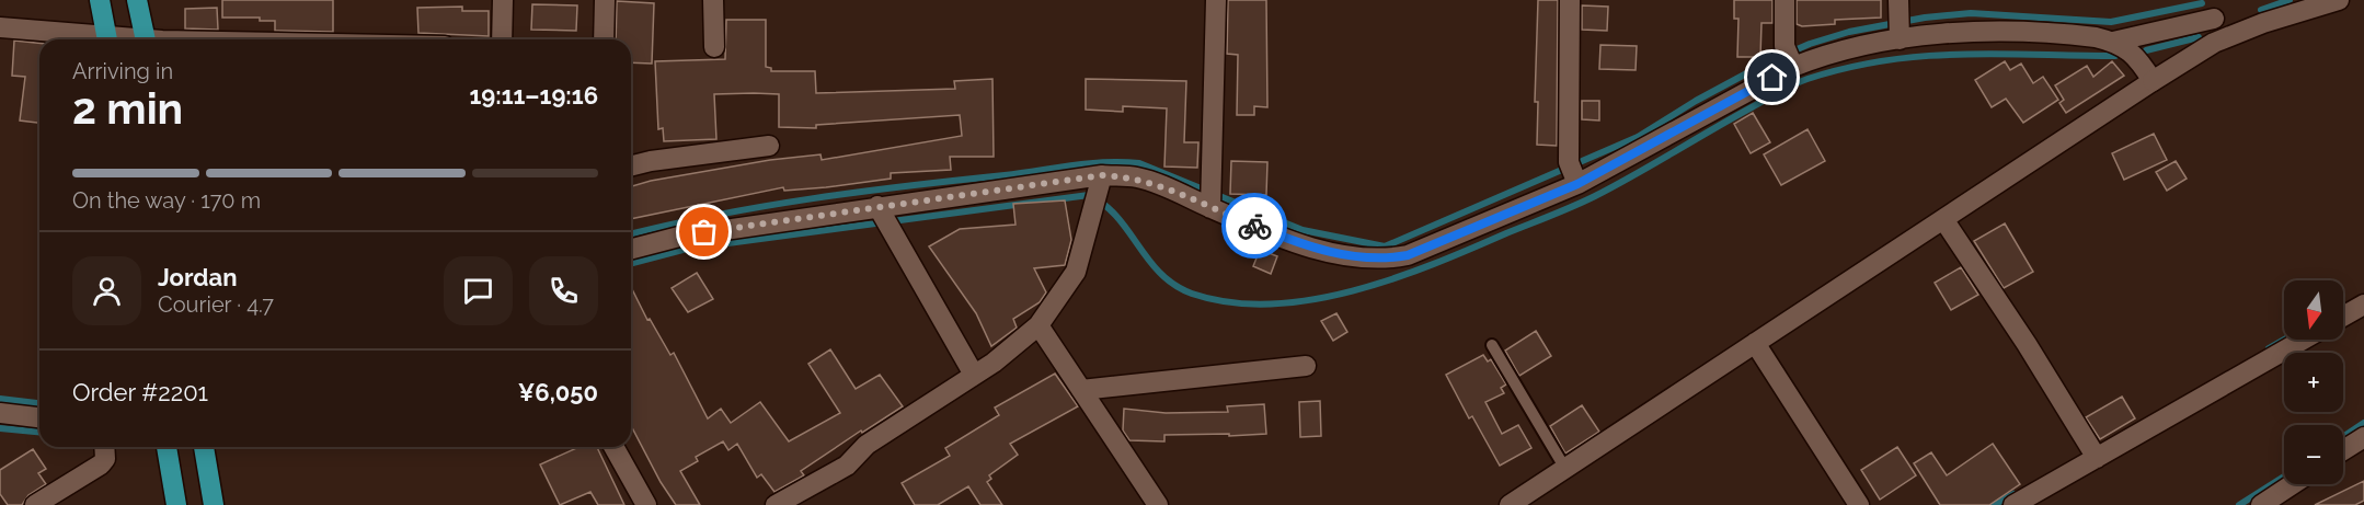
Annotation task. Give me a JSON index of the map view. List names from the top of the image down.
{
  "north": "bottom",
  "page": {
    "heading": ["2 min", "Arriving in", "19:11–19:16"],
    "panel": [
      "Jordan",
      "Courier · 4.7",
      "Order #2201",
      "¥6,050"
    ],
    "bar": "On the way · 170 m",
    "map_buttons": ["+", "−"]
  }
}
